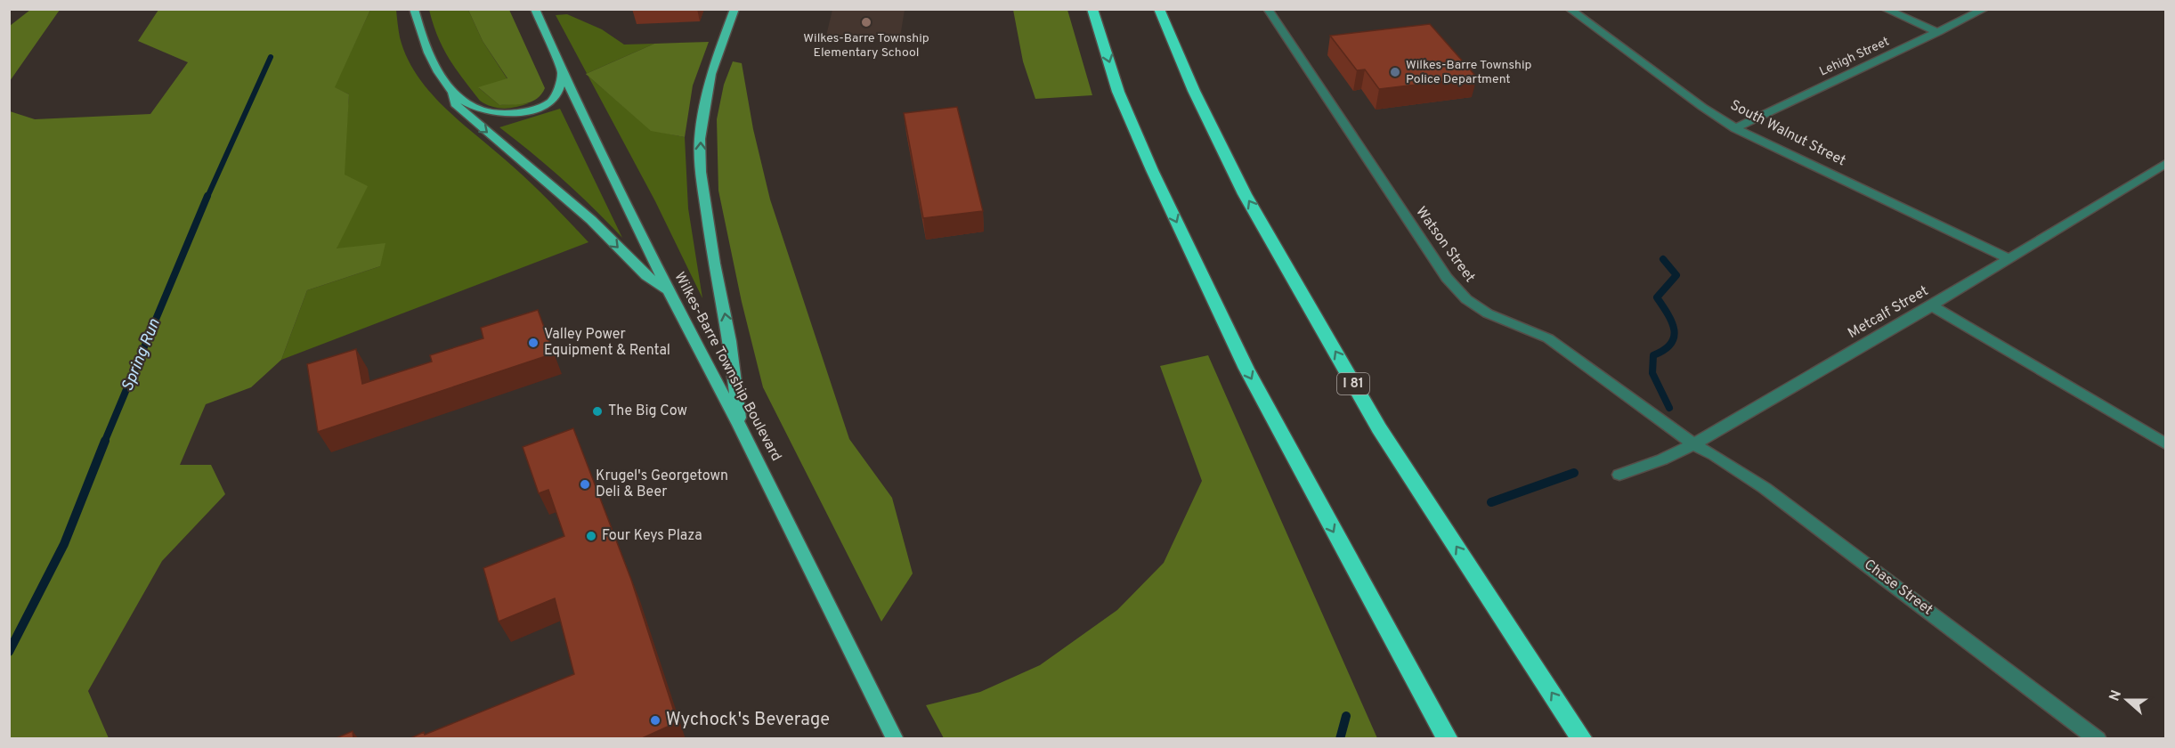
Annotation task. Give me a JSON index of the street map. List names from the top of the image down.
{
  "streets": {
    "highway": ["I 81"],
    "main road": ["Wilkes-Barre Township Boulevard"],
    "street": [
      "Lehigh Street",
      "South Walnut Street",
      "Watson Street",
      "Metcalf Street",
      "Chase Street"
    ]
  },
  "crossings": [
    ["Lehigh Street", "South Walnut Street"],
    ["South Walnut Street", "Metcalf Street"],
    ["Watson Street", "Metcalf Street"],
    ["Watson Street", "Chase Street"],
    ["Metcalf Street", "Chase Street"]
  ],
  "water": ["Spring Run"],
  "places": [
    "Wilkes-Barre Township Elementary School",
    "Wilkes-Barre Township Police Department",
    "Valley Power Equipment & Rental",
    "The Big Cow",
    "Krugel's Georgetown Deli & Beer",
    "Four Keys Plaza",
    "Wychock's Beverage"
  ],
  "north": "left"
}
